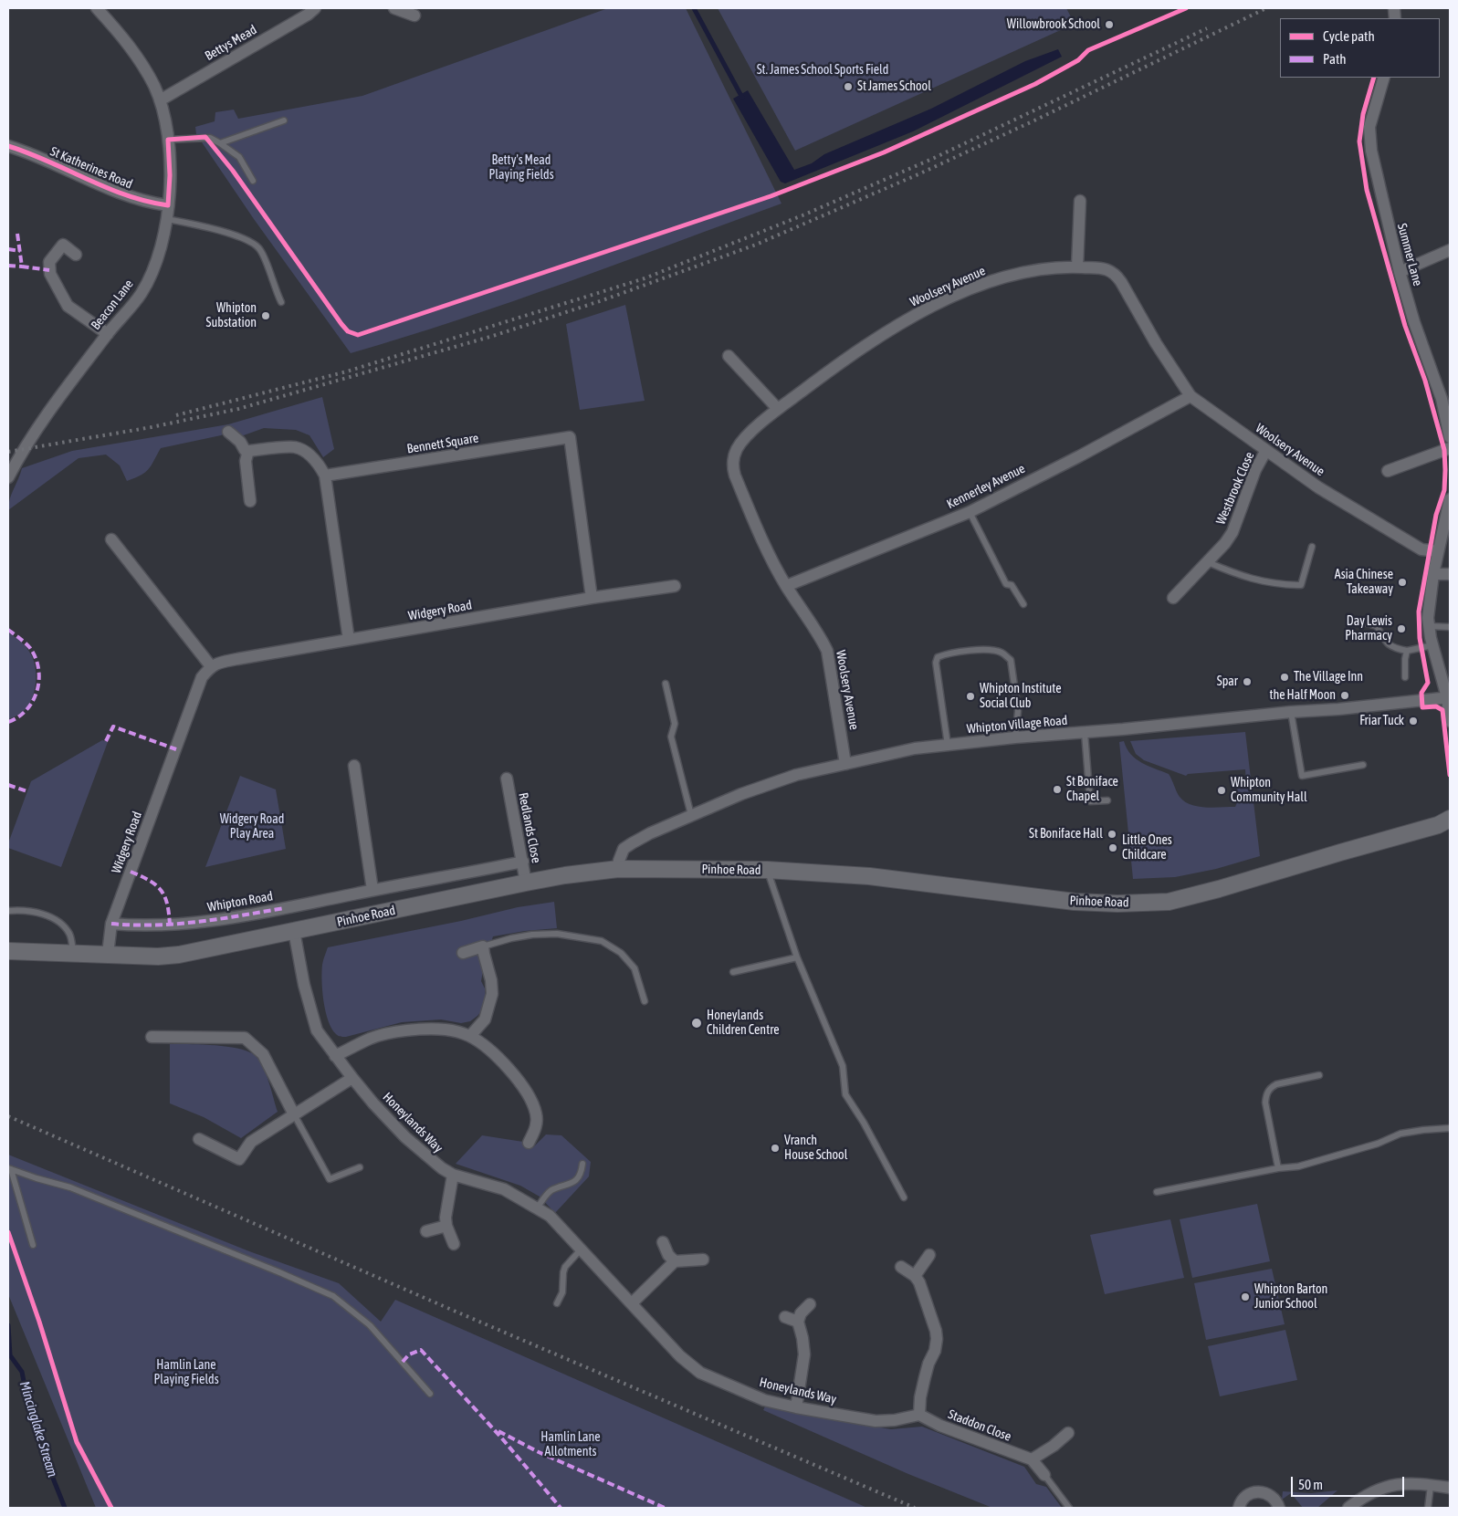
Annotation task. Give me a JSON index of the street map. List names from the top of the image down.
{
  "streets": {
    "main road": ["Pinhoe Road"],
    "street": [
      "Bettys Mead",
      "St Katherines Road",
      "Summer Lane",
      "Woolsery Avenue",
      "Beacon Lane",
      "Bennett Square",
      "Kennerley Avenue",
      "Westbrook Close",
      "Widgery Road",
      "Whipton Village Road",
      "Redlands Close",
      "Whipton Road",
      "Honeylands Way",
      "Staddon Close"
    ]
  },
  "crossings": [
    ["Bettys Mead", "Beacon Lane"],
    ["St Katherines Road", "Beacon Lane"],
    ["Woolsery Avenue", "Kennerley Avenue"],
    ["Woolsery Avenue", "Westbrook Close"],
    ["Woolsery Avenue", "Whipton Village Road"],
    ["Bennett Square", "Widgery Road"],
    ["Widgery Road", "Pinhoe Road"],
    ["Widgery Road", "Whipton Road"],
    ["Whipton Village Road", "Pinhoe Road"],
    ["Redlands Close", "Pinhoe Road"],
    ["Redlands Close", "Whipton Road"],
    ["Pinhoe Road", "Honeylands Way"],
    ["Honeylands Way", "Staddon Close"]
  ],
  "water": ["Mincinglake Stream"],
  "parks": [
    "St. James School Sports Field",
    "Betty's Mead Playing Fields",
    "Widgery Road Play Area",
    "Hamlin Lane Playing Fields",
    "Hamlin Lane Allotments"
  ],
  "places": [
    "Willowbrook School",
    "St James School",
    "Whipton Substation",
    "Asia Chinese Takeaway",
    "Day Lewis Pharmacy",
    "The Village Inn",
    "Spar",
    "the Half Moon",
    "Whipton Institute Social Club",
    "Friar Tuck",
    "St Boniface Chapel",
    "Whipton Community Hall",
    "St Boniface Hall",
    "Little Ones Childcare",
    "Honeylands Children Centre",
    "Vranch House School",
    "Whipton Barton Junior School"
  ],
  "legend": ["Cycle path", "Path"],
  "scale_bar": "50 m"
}
